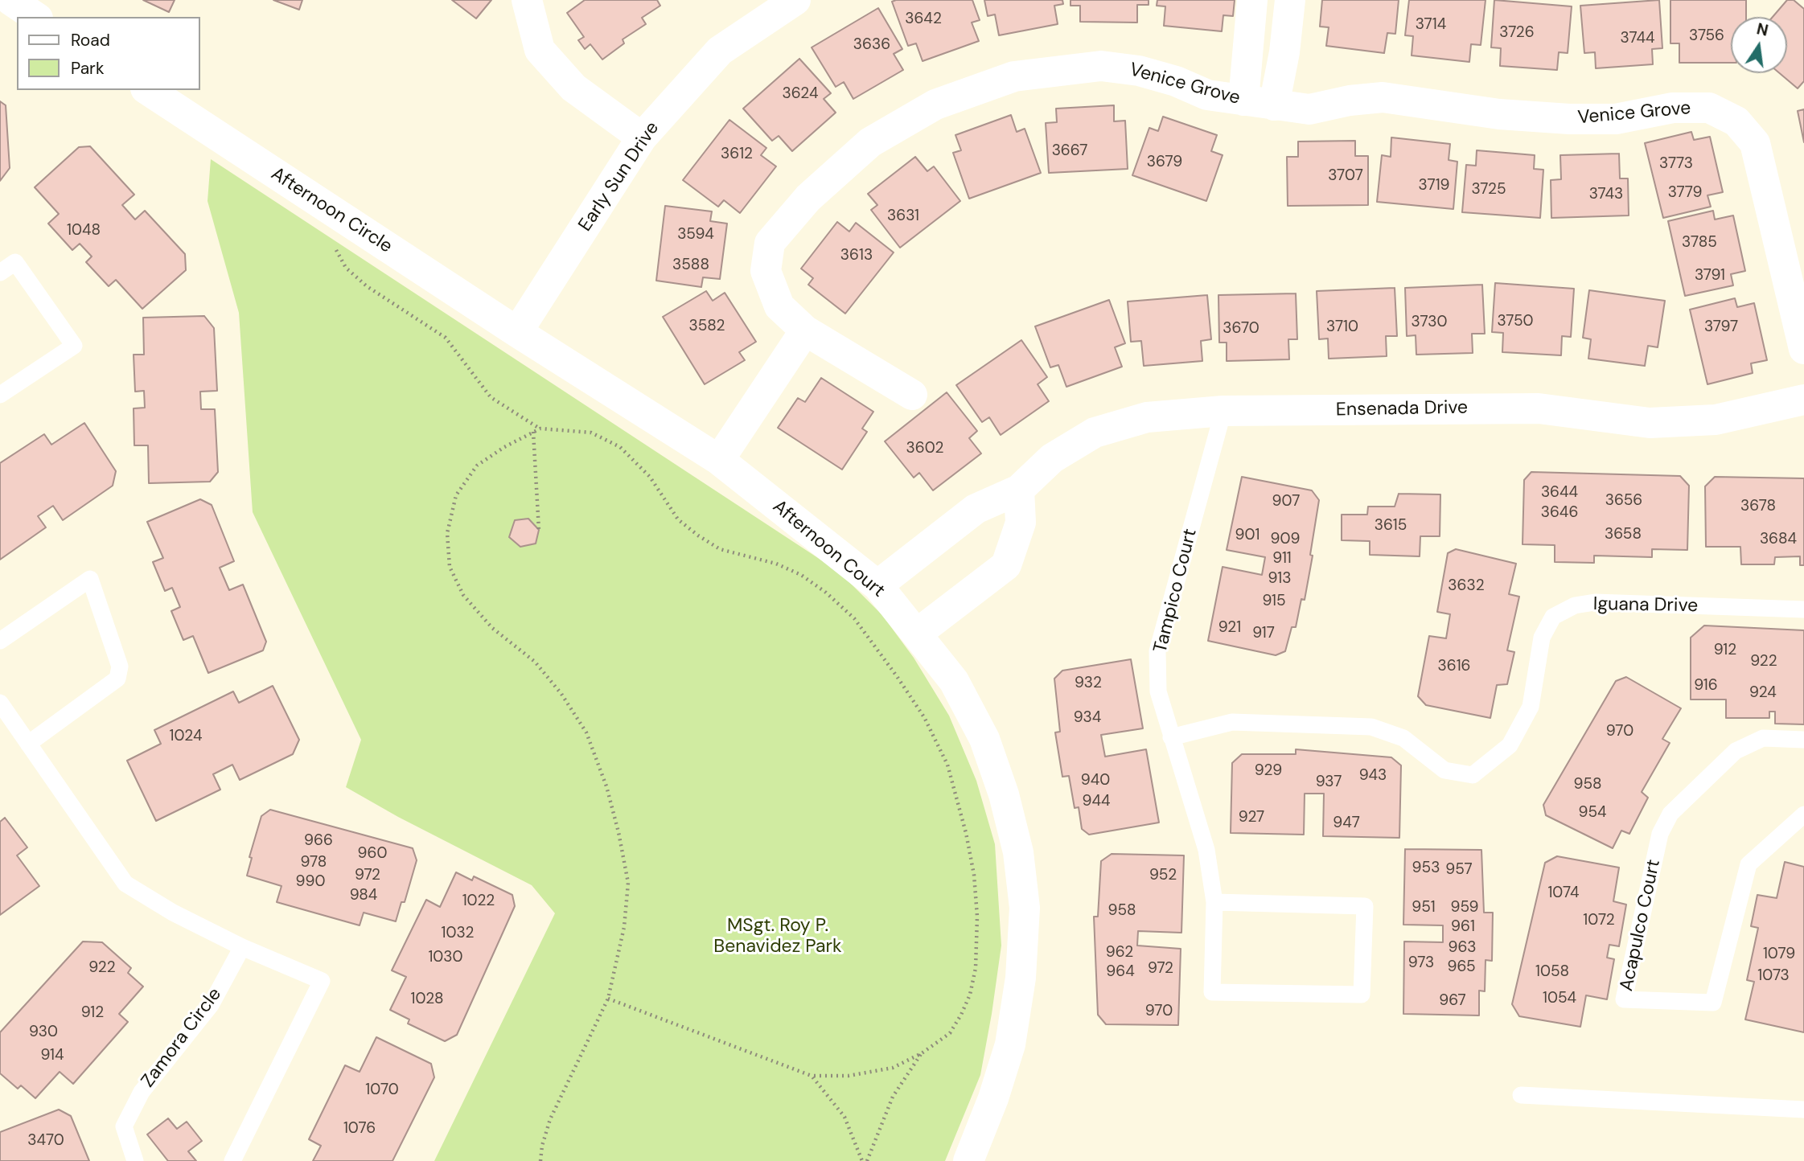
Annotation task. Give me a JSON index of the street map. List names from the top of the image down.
{
  "streets": {
    "street": [
      "Venice Grove",
      "Early Sun Drive",
      "Afternoon Circle",
      "Ensenada Drive",
      "Afternoon Court"
    ],
    "lane": [
      "Tampico Court",
      "Iguana Drive",
      "Acapulco Court",
      "Zamora Circle"
    ]
  },
  "crossings": [
    ["Early Sun Drive", "Afternoon Circle"],
    ["Early Sun Drive", "Afternoon Court"],
    ["Afternoon Circle", "Afternoon Court"],
    ["Ensenada Drive", "Afternoon Court"],
    ["Ensenada Drive", "Tampico Court"],
    ["Tampico Court", "Iguana Drive"]
  ],
  "parks": ["MSgt. Roy P. Benavidez Park"],
  "house_numbers": [
    "3642",
    "3714",
    "3726",
    "3756",
    "3744",
    "3636",
    "3624",
    "3667",
    "3612",
    "3679",
    "3773",
    "3707",
    "3719",
    "3725",
    "3779",
    "3743",
    "3631",
    "1048",
    "3594",
    "3785",
    "3613",
    "3588",
    "3791",
    "3750",
    "3730",
    "3582",
    "3710",
    "3797",
    "3670",
    "3602",
    "3644",
    "3656",
    "907",
    "3678",
    "3646",
    "3615",
    "3658",
    "901",
    "909",
    "3684",
    "911",
    "913",
    "3632",
    "915",
    "921",
    "917",
    "912",
    "922",
    "3616",
    "932",
    "916",
    "924",
    "934",
    "970",
    "1024",
    "929",
    "943",
    "940",
    "937",
    "958",
    "944",
    "954",
    "927",
    "947",
    "966",
    "960",
    "978",
    "953",
    "957",
    "972",
    "952",
    "990",
    "1074",
    "984",
    "1022",
    "951",
    "959",
    "958",
    "1072",
    "961",
    "1032",
    "963",
    "962",
    "1079",
    "1030",
    "973",
    "965",
    "922",
    "972",
    "964",
    "1058",
    "1073",
    "1054",
    "1028",
    "967",
    "970",
    "912",
    "930",
    "914",
    "1070",
    "1076",
    "3470"
  ],
  "legend": ["Road", "Park"],
  "north": "top"
}
